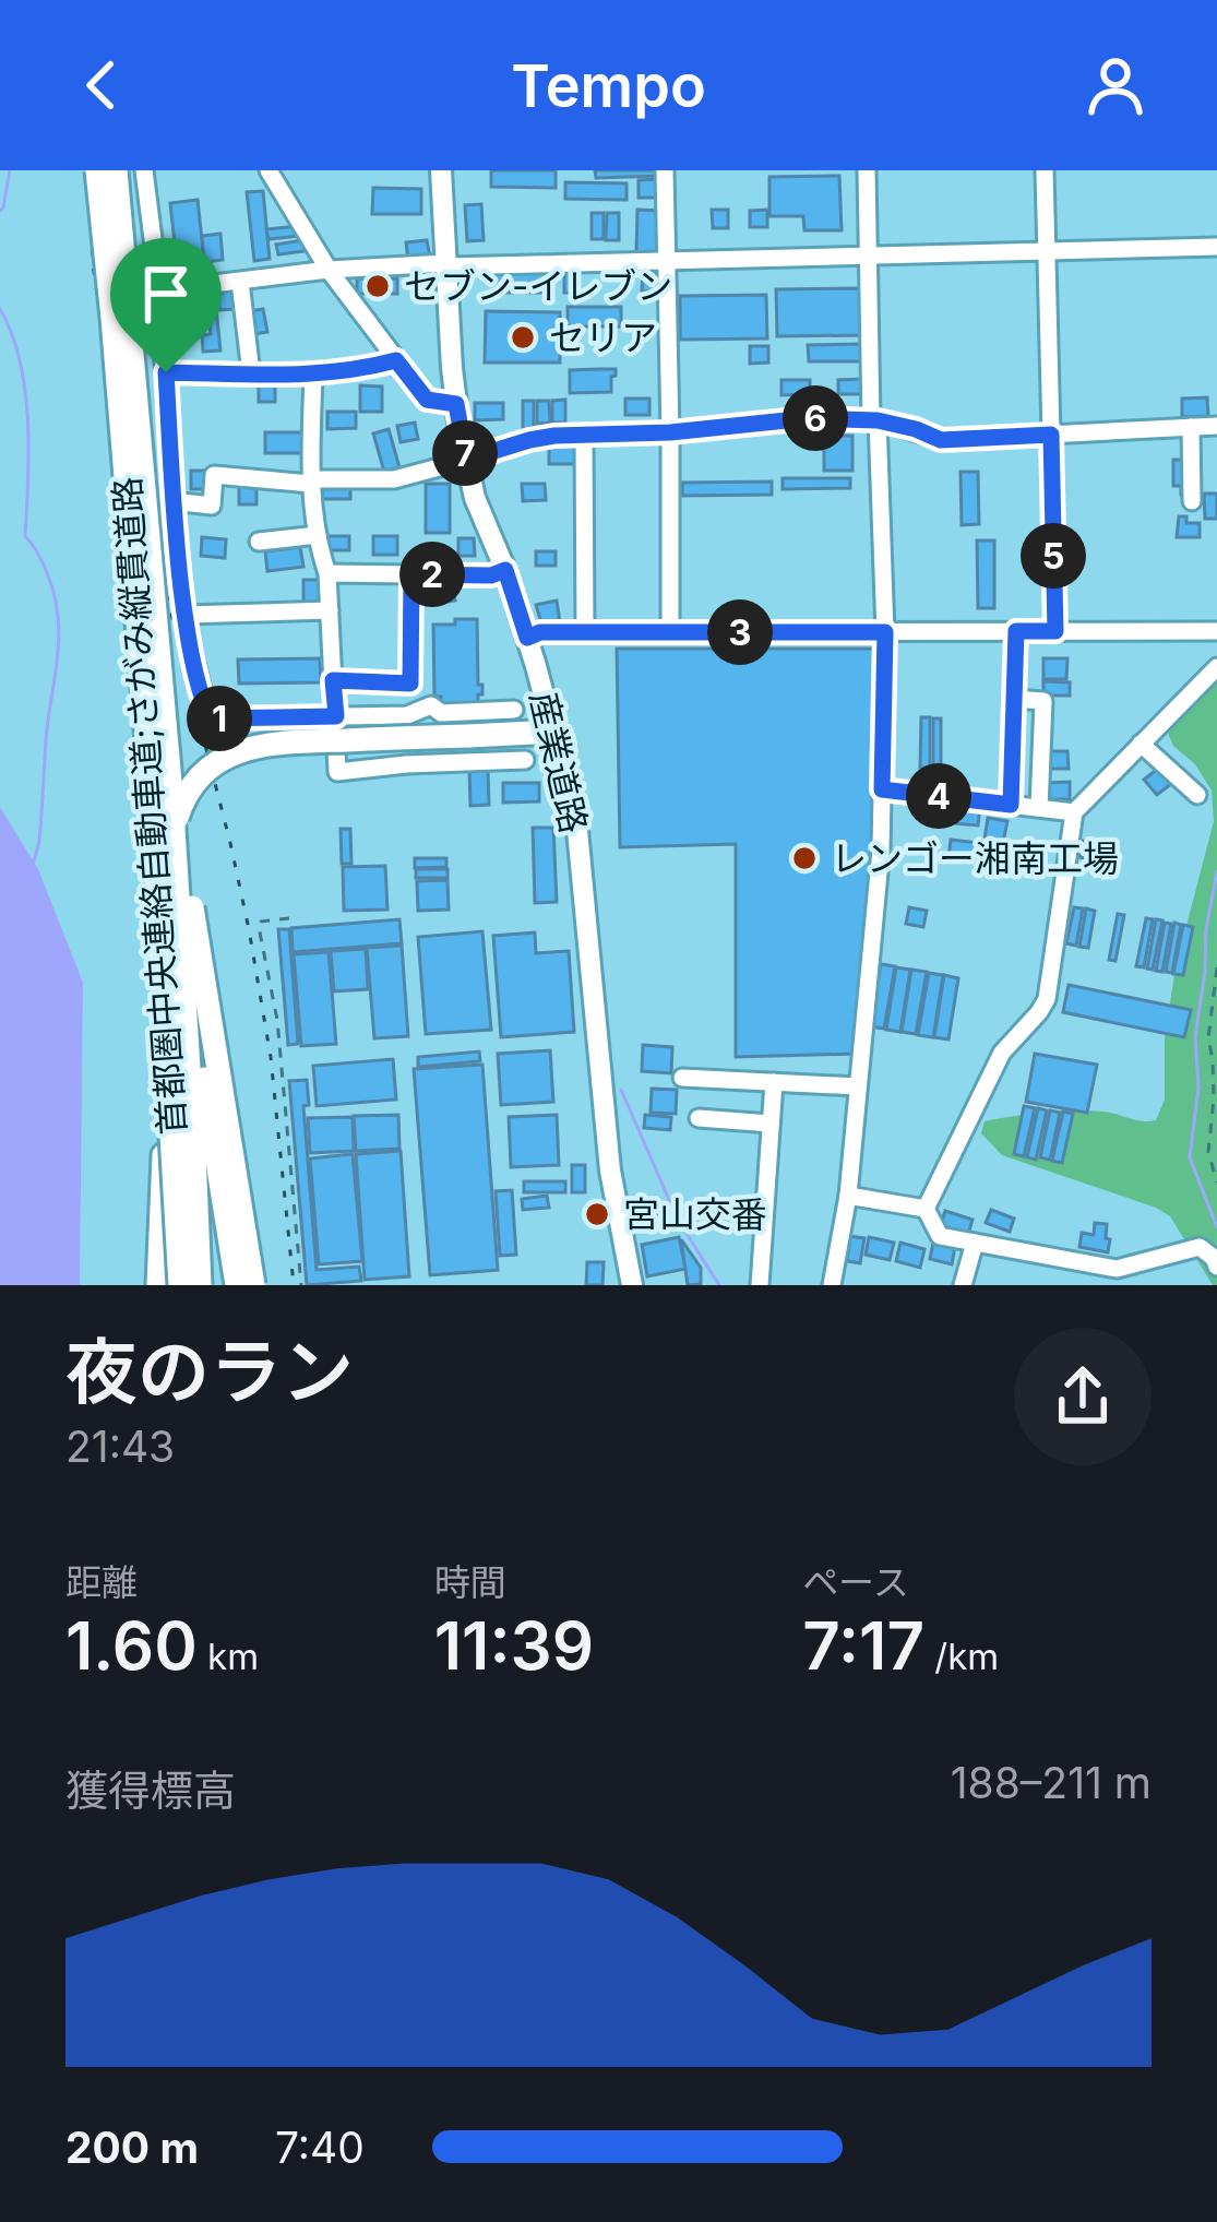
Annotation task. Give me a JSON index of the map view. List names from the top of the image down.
{
  "streets": {
    "highway": ["首都圏中央連絡自動車道;さがみ縦貫道路"],
    "main road": ["産業道路"]
  },
  "places": [
    "セブン-イレブン",
    "セリア",
    "レンゴー湘南工場",
    "宮山交番"
  ],
  "page": {
    "header": "Tempo",
    "pins": [
      "6",
      "7",
      "5",
      "2",
      "3",
      "1",
      "4"
    ],
    "heading": ["夜のラン", "21:43"],
    "stats": [
      ["距離", "1.60 km"],
      ["時間", "11:39"],
      ["ペース", "7:17 /km"]
    ],
    "chart": ["獲得標高", "188–211 m"],
    "list": [
      {
        "name": "200 m",
        "note": "7:40"
      }
    ]
  }
}
